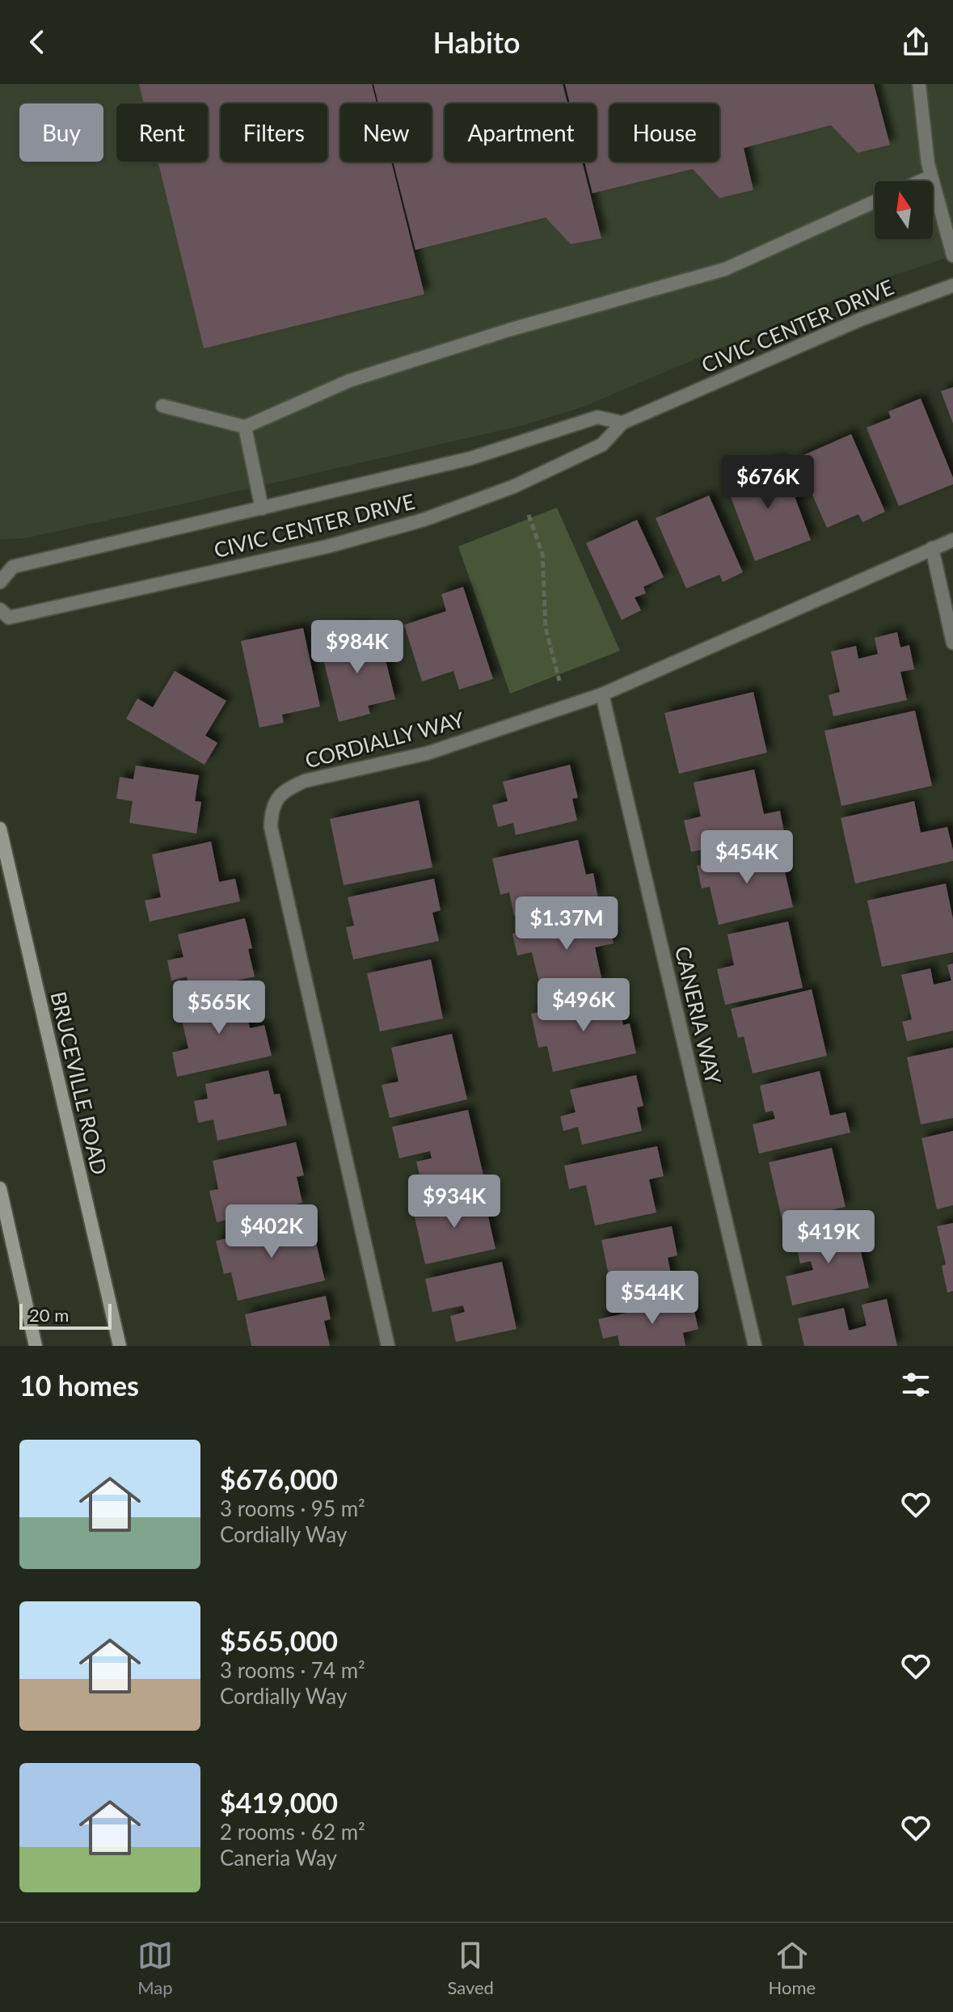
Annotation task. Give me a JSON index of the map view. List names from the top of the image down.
{
  "streets": {
    "main road": ["BRUCEVILLE ROAD"],
    "street": ["CIVIC CENTER DRIVE", "CORDIALLY WAY", "CANERIA WAY"]
  },
  "crossings": [
    ["CORDIALLY WAY", "CANERIA WAY"]
  ],
  "scale_bar": "20 m",
  "north": "top",
  "page": {
    "header": "Habito",
    "chip": [
      "Buy",
      "Rent",
      "Filters",
      "New",
      "Apartment",
      "House"
    ],
    "price": [
      "$676K",
      "$984K",
      "$454K",
      "$1.37M",
      "$496K",
      "$565K",
      "$934K",
      "$402K",
      "$419K",
      "$544K"
    ],
    "scale": "20 m",
    "heading": "10 homes",
    "list": [
      {
        "name": "$676,000",
        "note": "3 rooms · 95 m² · Cordially Way"
      },
      {
        "name": "$565,000",
        "note": "3 rooms · 74 m² · Cordially Way"
      },
      {
        "name": "$419,000",
        "note": "2 rooms · 62 m² · Caneria Way"
      }
    ],
    "tabs": ["Map", "Saved", "Home"]
  }
}
